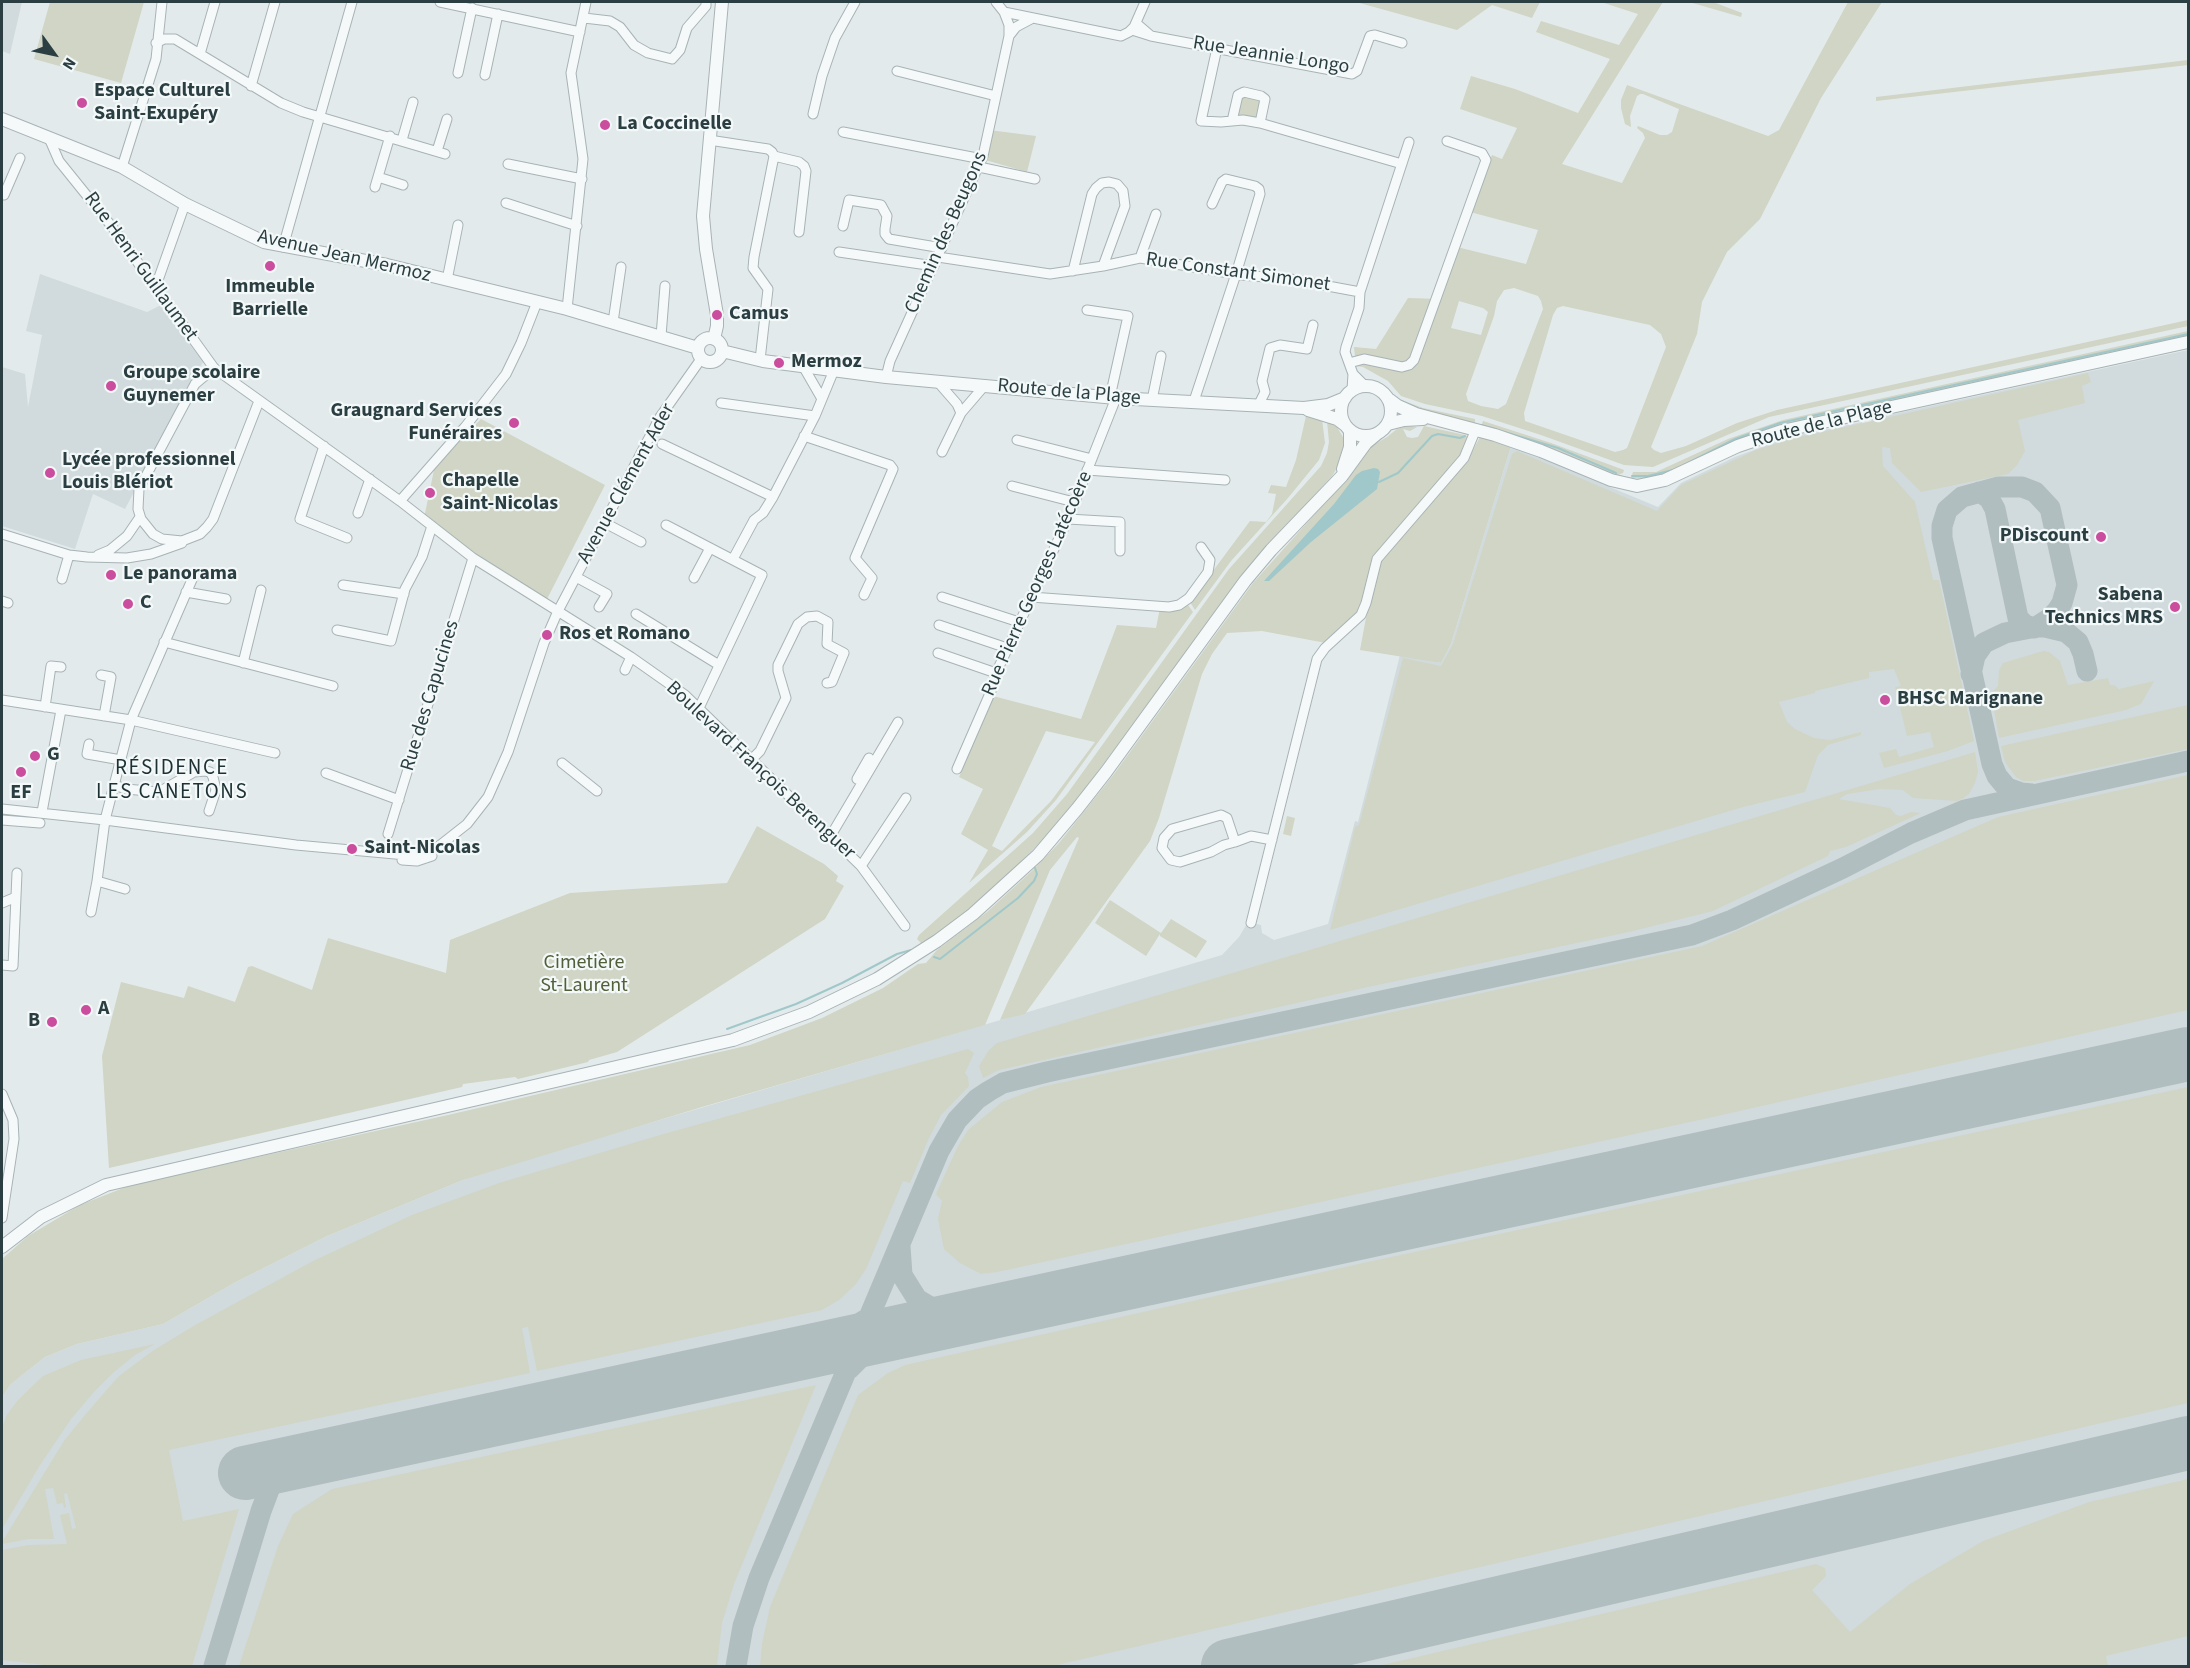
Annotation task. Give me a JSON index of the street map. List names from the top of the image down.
{
  "streets": {
    "street": [
      "Rue Jeannie Longo",
      "Chemin des Beugons",
      "Avenue Jean Mermoz",
      "Rue Henri Guillaumet",
      "Rue Constant Simonet",
      "Route de la Plage",
      "Avenue Clément Ader",
      "Rue Pierre Georges Latécoère",
      "Rue des Capucines",
      "Boulevard François Berenguer"
    ]
  },
  "crossings": [
    ["Chemin des Beugons", "Rue Constant Simonet"],
    ["Chemin des Beugons", "Route de la Plage"],
    ["Avenue Jean Mermoz", "Rue Henri Guillaumet"],
    ["Rue Henri Guillaumet", "Rue des Capucines"],
    ["Rue Henri Guillaumet", "Boulevard François Berenguer"],
    ["Route de la Plage", "Avenue Clément Ader"],
    ["Route de la Plage", "Rue Pierre Georges Latécoère"],
    ["Avenue Clément Ader", "Boulevard François Berenguer"],
    ["Rue des Capucines", "Boulevard François Berenguer"]
  ],
  "districts": ["RÉSIDENCE LES CANETONS"],
  "parks": ["Cimetière St-Laurent"],
  "places": [
    "Espace Culturel Saint-Exupéry",
    "La Coccinelle",
    "Immeuble Barrielle",
    "Camus",
    "Mermoz",
    "Groupe scolaire Guynemer",
    "Graugnard Services Funéraires",
    "Lycée professionnel Louis Blériot",
    "Chapelle Saint-Nicolas",
    "PDiscount",
    "Le panorama",
    "C",
    "Sabena Technics MRS",
    "Ros et Romano",
    "BHSC Marignane",
    "G",
    "EF",
    "Saint-Nicolas",
    "A",
    "B"
  ],
  "north": "bottom right"
}
